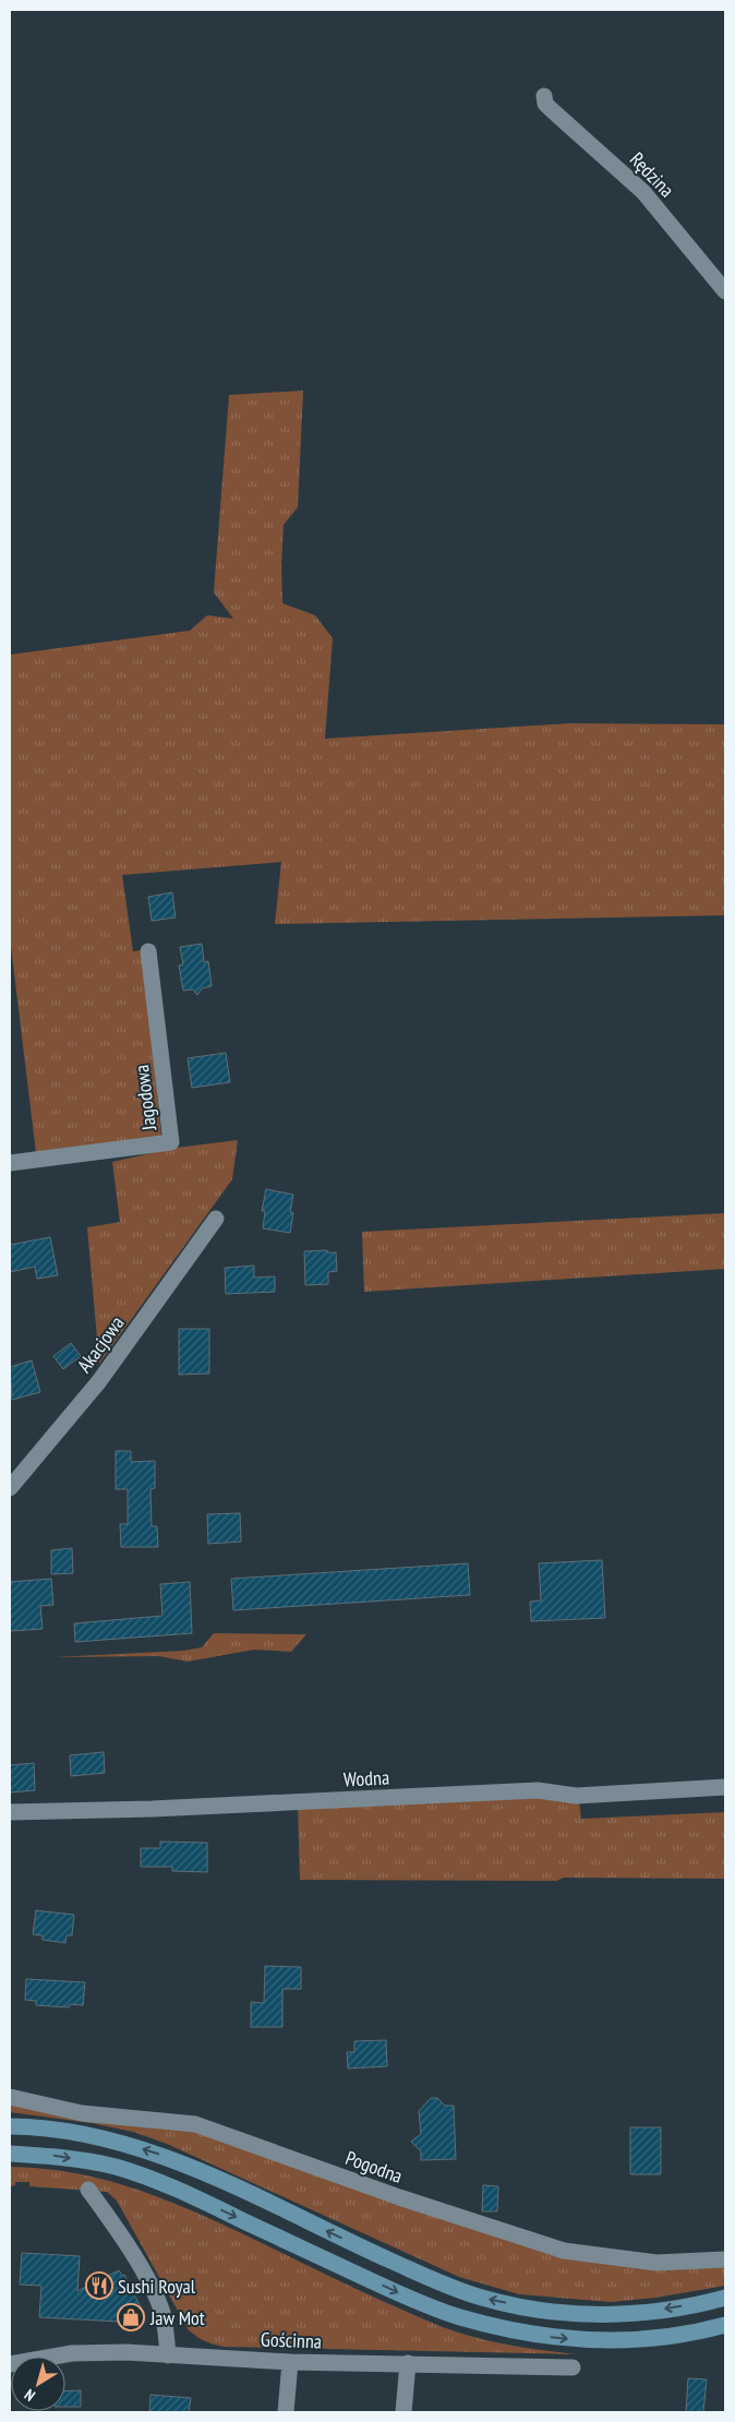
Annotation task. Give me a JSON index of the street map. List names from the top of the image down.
{
  "streets": {
    "street": [
      "Rędzina",
      "Jagodowa",
      "Akacjowa",
      "Wodna",
      "Pogodna",
      "Gościnna"
    ]
  },
  "places": {
    "restaurant": ["Sushi Royal"],
    "shop": ["Jaw Mot"]
  },
  "north": "bottom left"
}
